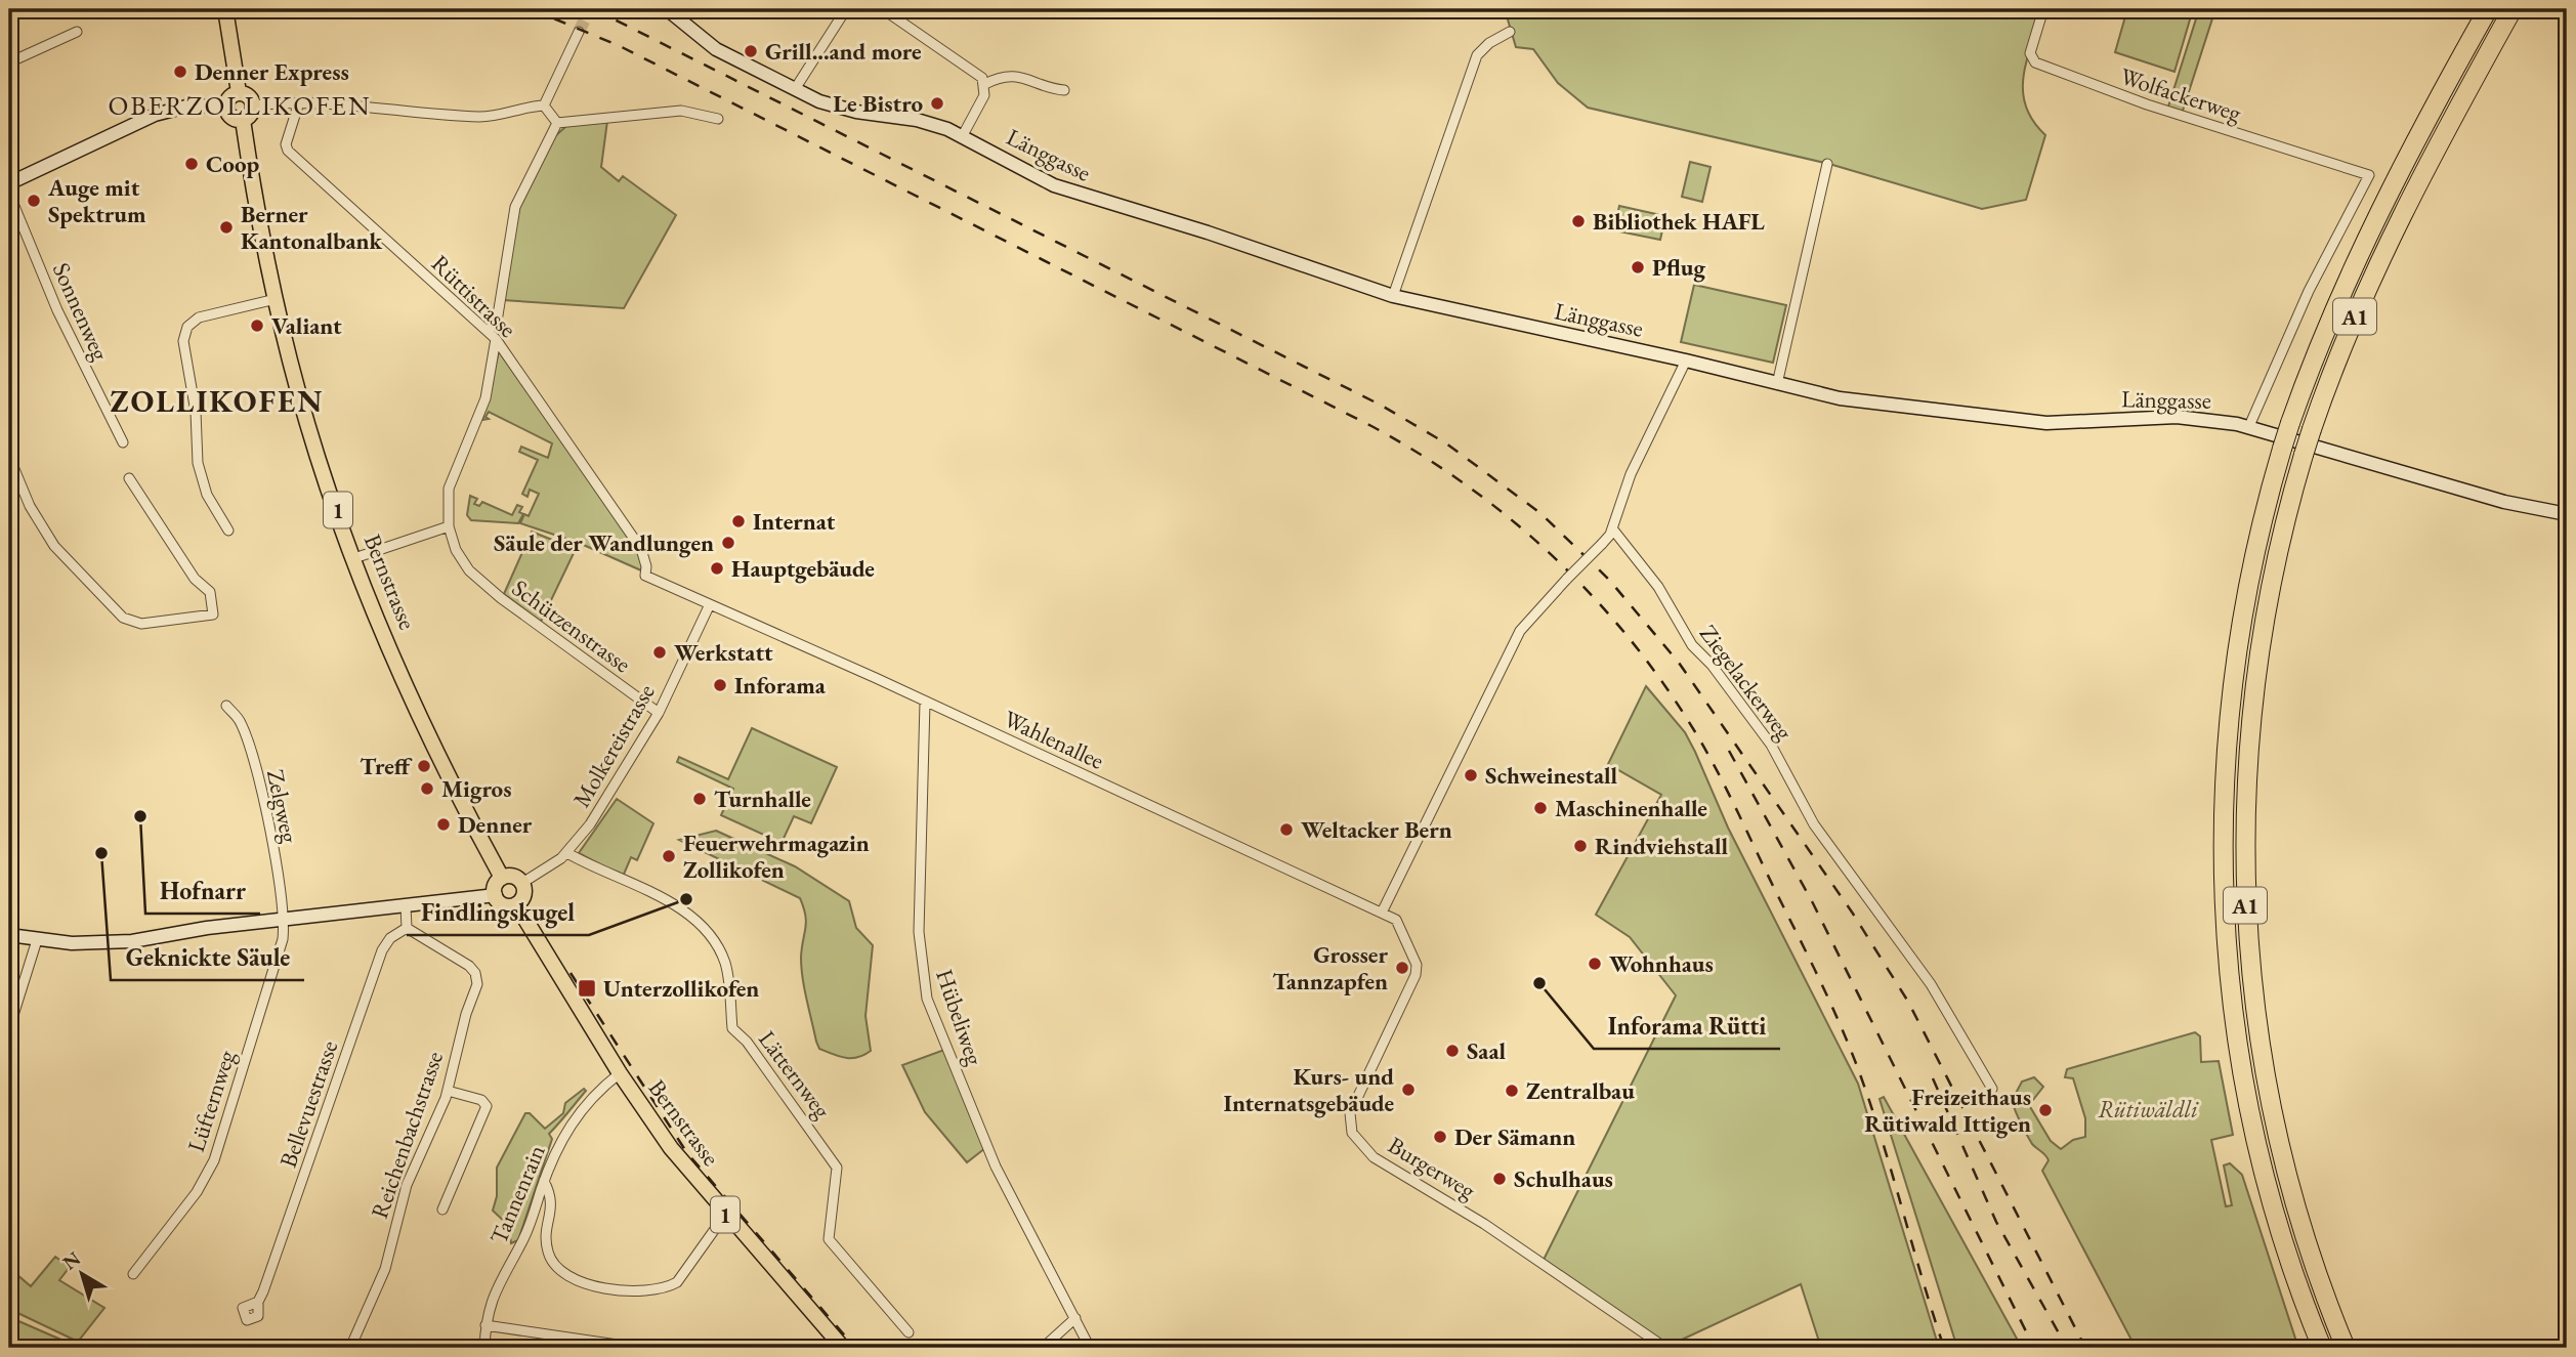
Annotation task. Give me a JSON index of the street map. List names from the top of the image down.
{
  "streets": {
    "highway": ["A1"],
    "main road": ["1", "Bernstrasse"],
    "street": [
      "Wolfackerweg",
      "Länggasse",
      "Rüttistrasse",
      "Sonnenweg",
      "Schützenstrasse",
      "Ziegelackerweg",
      "Wahlenallee",
      "Molkereistrasse",
      "Zelgweg",
      "Hübeliweg",
      "Lätternweg",
      "Lüfternweg",
      "Bellevuestrasse",
      "Reichenbachstrasse",
      "Burgerweg",
      "Tannenrain"
    ]
  },
  "crossings": [
    ["Wolfackerweg", "Länggasse"],
    ["Rüttistrasse", "Schützenstrasse"],
    ["Rüttistrasse", "Wahlenallee"],
    ["Bernstrasse", "Molkereistrasse"],
    ["Bernstrasse", "Tannenrain"],
    ["Schützenstrasse", "Molkereistrasse"],
    ["Wahlenallee", "Molkereistrasse"],
    ["Wahlenallee", "Hübeliweg"],
    ["Wahlenallee", "Burgerweg"],
    ["Molkereistrasse", "Lätternweg"],
    ["Zelgweg", "Lüfternweg"],
    ["Bellevuestrasse", "Reichenbachstrasse"]
  ],
  "districts": ["OBERZOLLIKOFEN", "ZOLLIKOFEN"],
  "parks": ["Rütiwäldli"],
  "places": {
    "other": [
      "Grill...and more",
      "Denner Express",
      "Le Bistro",
      "Coop",
      "Auge mit Spektrum",
      "Bibliothek HAFL",
      "Berner Kantonalbank",
      "Pflug",
      "Valiant",
      "Internat",
      "Säule der Wandlungen",
      "Hauptgebäude",
      "Werkstatt",
      "Inforama",
      "Treff",
      "Schweinestall",
      "Migros",
      "Turnhalle",
      "Maschinenhalle",
      "Hofnarr",
      "Denner",
      "Weltacker Bern",
      "Rindviehstall",
      "Geknickte Säule",
      "Feuerwehrmagazin Zollikofen",
      "Findlingskugel",
      "Wohnhaus",
      "Grosser Tannzapfen",
      "Inforama Rütti",
      "Saal",
      "Kurs- und Internatsgebäude",
      "Zentralbau",
      "Freizeithaus Rütiwald Ittigen",
      "Der Sämann",
      "Schulhaus"
    ],
    "transit": ["Unterzollikofen"]
  },
  "north": "top left"
}
